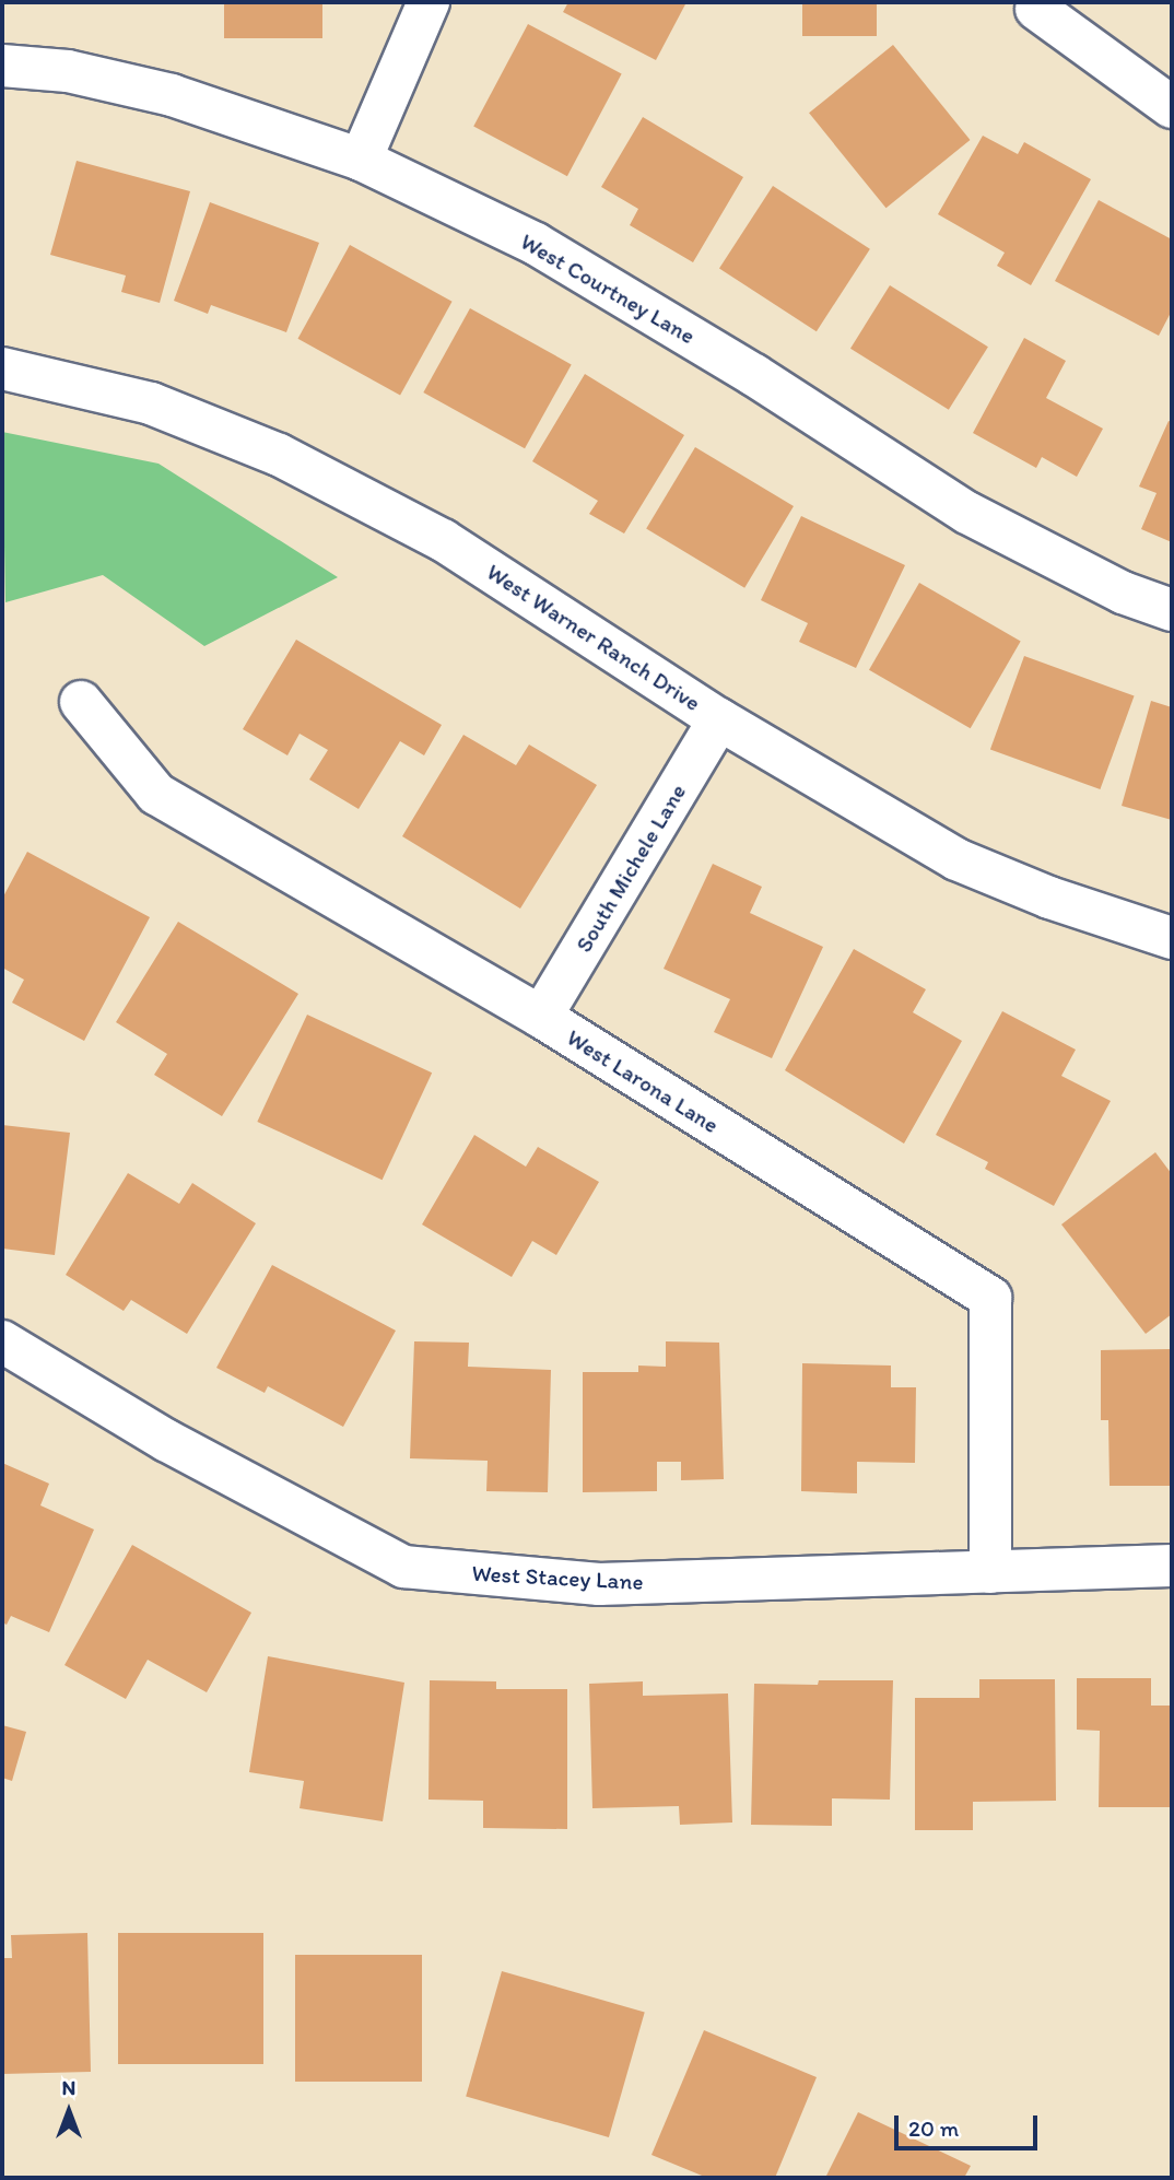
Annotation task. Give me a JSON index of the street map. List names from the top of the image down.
{
  "streets": {
    "street": [
      "West Courtney Lane",
      "West Warner Ranch Drive",
      "South Michele Lane",
      "West Larona Lane",
      "West Stacey Lane"
    ]
  },
  "crossings": [
    ["West Warner Ranch Drive", "South Michele Lane"],
    ["South Michele Lane", "West Larona Lane"],
    ["West Larona Lane", "West Stacey Lane"]
  ],
  "scale_bar": "20 m",
  "north": "top"
}
